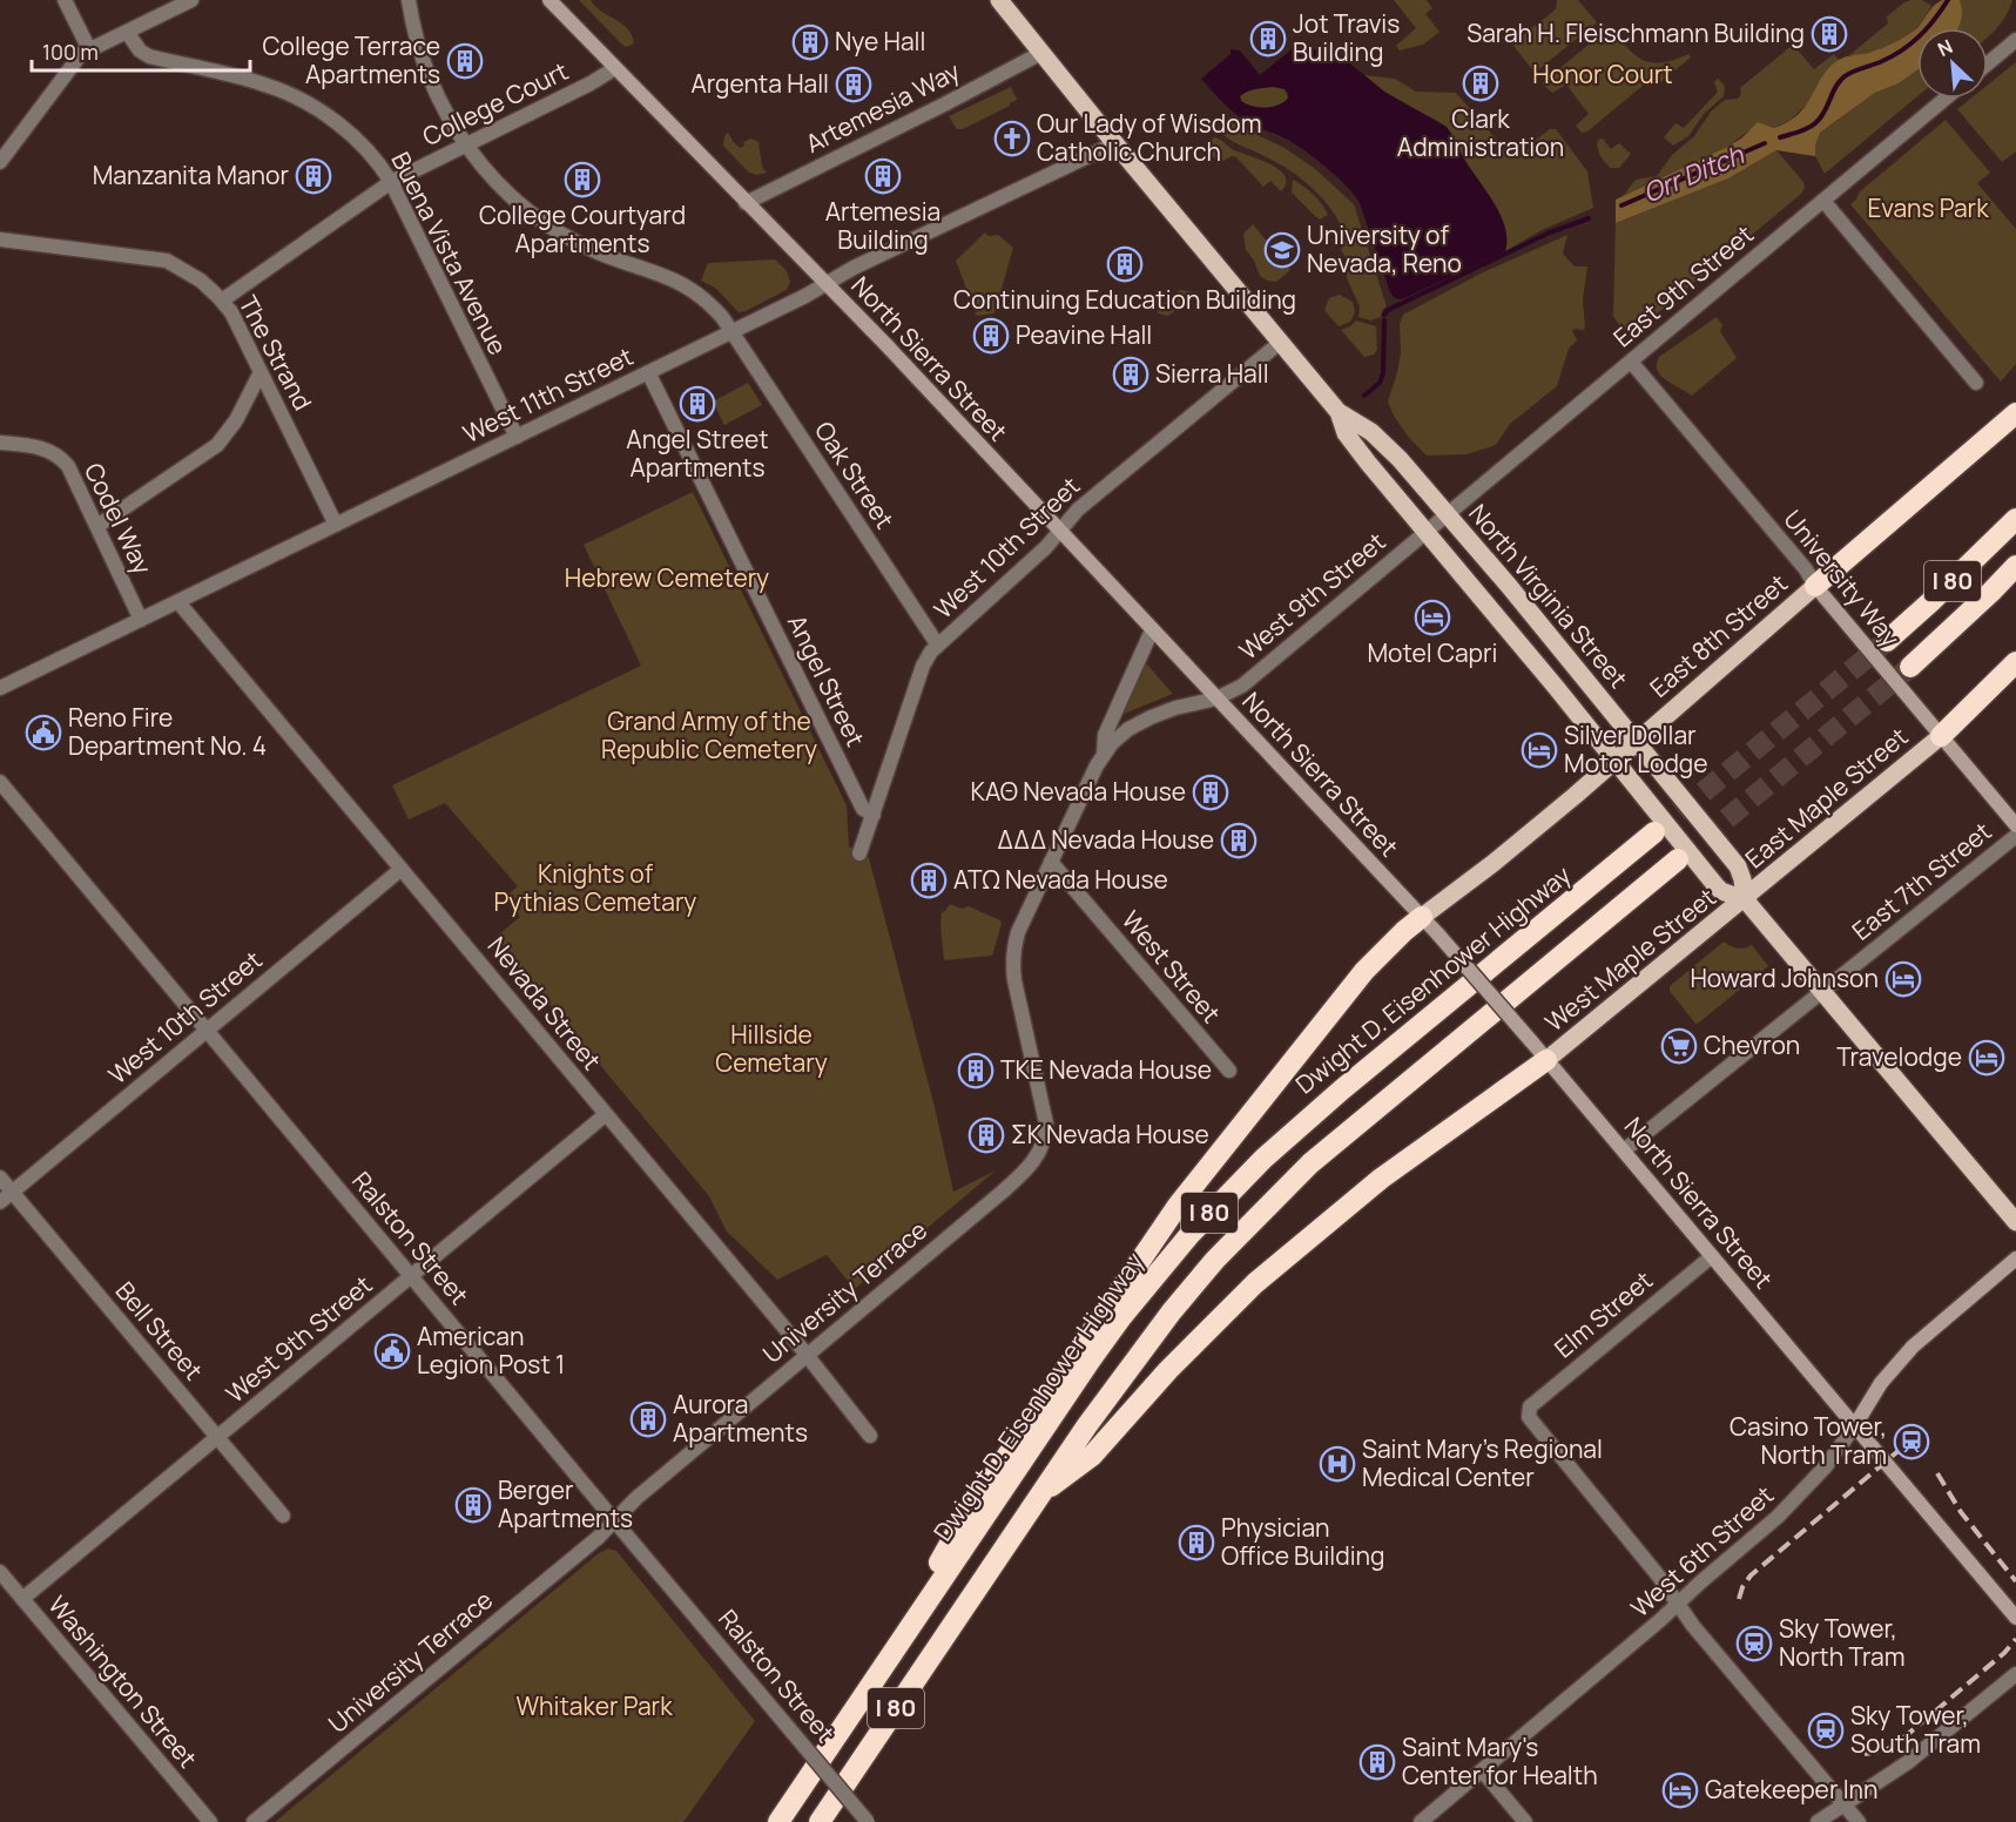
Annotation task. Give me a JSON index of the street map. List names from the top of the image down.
{
  "streets": {
    "highway": ["I 80", "Dwight D. Eisenhower Highway"],
    "main road": [
      "North Sierra Street",
      "University Way",
      "North Virginia Street",
      "East 8th Street",
      "East Maple Street",
      "West Maple Street",
      "West 6th Street"
    ],
    "street": [
      "College Court",
      "Artemesia Way",
      "Buena Vista Avenue",
      "East 9th Street",
      "The Strand",
      "West 11th Street",
      "Oak Street",
      "Codel Way",
      "West 10th Street",
      "West 9th Street",
      "Angel Street",
      "East 7th Street",
      "West Street",
      "Nevada Street",
      "Ralston Street",
      "University Terrace",
      "Elm Street",
      "Bell Street",
      "Washington Street"
    ]
  },
  "crossings": [
    ["College Court", "Buena Vista Avenue"],
    ["College Court", "The Strand"],
    ["College Court", "North Sierra Street"],
    ["College Court", "Oak Street"],
    ["Artemesia Way", "North Sierra Street"],
    ["Artemesia Way", "North Virginia Street"],
    ["Buena Vista Avenue", "West 11th Street"],
    ["East 9th Street", "University Way"],
    ["East 9th Street", "West 9th Street"],
    ["East 9th Street", "North Virginia Street"],
    ["The Strand", "West 11th Street"],
    ["North Sierra Street", "West 11th Street"],
    ["North Sierra Street", "West 10th Street"],
    ["North Sierra Street", "West 9th Street"],
    ["North Sierra Street", "East 8th Street"],
    ["North Sierra Street", "East 7th Street"],
    ["North Sierra Street", "West Maple Street"],
    ["North Sierra Street", "University Terrace"],
    ["North Sierra Street", "Elm Street"],
    ["North Sierra Street", "West 6th Street"],
    ["West 11th Street", "Oak Street"],
    ["West 11th Street", "Codel Way"],
    ["West 11th Street", "North Virginia Street"],
    ["West 11th Street", "Angel Street"],
    ["West 11th Street", "Nevada Street"],
    ["Oak Street", "West 10th Street"],
    ["West 10th Street", "North Virginia Street"],
    ["West 10th Street", "Angel Street"],
    ["West 10th Street", "Nevada Street"],
    ["West 10th Street", "Ralston Street"],
    ["West 10th Street", "Bell Street"],
    ["University Way", "East 8th Street"],
    ["University Way", "East Maple Street"],
    ["West 9th Street", "North Virginia Street"],
    ["West 9th Street", "Nevada Street"],
    ["West 9th Street", "Ralston Street"],
    ["West 9th Street", "University Terrace"],
    ["West 9th Street", "Bell Street"],
    ["West 9th Street", "Washington Street"],
    ["North Virginia Street", "East 8th Street"],
    ["North Virginia Street", "East Maple Street"],
    ["North Virginia Street", "East 7th Street"],
    ["North Virginia Street", "West Maple Street"],
    ["East Maple Street", "West Maple Street"],
    ["West Street", "University Terrace"],
    ["Nevada Street", "University Terrace"],
    ["Ralston Street", "University Terrace"],
    ["Elm Street", "West 6th Street"]
  ],
  "water": ["Orr Ditch"],
  "parks": [
    "Honor Court",
    "Evans Park",
    "Hebrew Cemetery",
    "Grand Army of the Republic Cemetery",
    "Knights of Pythias Cemetary",
    "Hillside Cemetary",
    "Whitaker Park"
  ],
  "places": {
    "building": [
      "Sarah H. Fleischmann Building",
      "Jot Travis Building",
      "Nye Hall",
      "College Terrace Apartments",
      "Clark Administration",
      "Argenta Hall",
      "Manzanita Manor",
      "Artemesia Building",
      "College Courtyard Apartments",
      "Continuing Education Building",
      "Peavine Hall",
      "Sierra Hall",
      "Angel Street Apartments",
      "ΚΑΘ Nevada House",
      "ΔΔΔ Nevada House",
      "ΑΤΩ Nevada House",
      "ΤΚΕ Nevada House",
      "ΣΚ Nevada House",
      "Aurora Apartments",
      "Berger Apartments",
      "Physician Office Building",
      "Saint Mary's Center for Health"
    ],
    "church": ["Our Lady of Wisdom Catholic Church"],
    "school or university": ["University of Nevada, Reno"],
    "hotel": [
      "Motel Capri",
      "Silver Dollar Motor Lodge",
      "Howard Johnson",
      "Travelodge",
      "Gatekeeper Inn"
    ],
    "public building": ["Reno Fire Department No. 4", "American Legion Post 1"],
    "supermarket": ["Chevron"],
    "station": ["Casino Tower, North Tram", "Sky Tower, North Tram", "Sky Tower, South Tram"],
    "hospital": ["Saint Mary's Regional Medical Center"]
  },
  "scale_bar": "100 m",
  "north": "top left"
}
